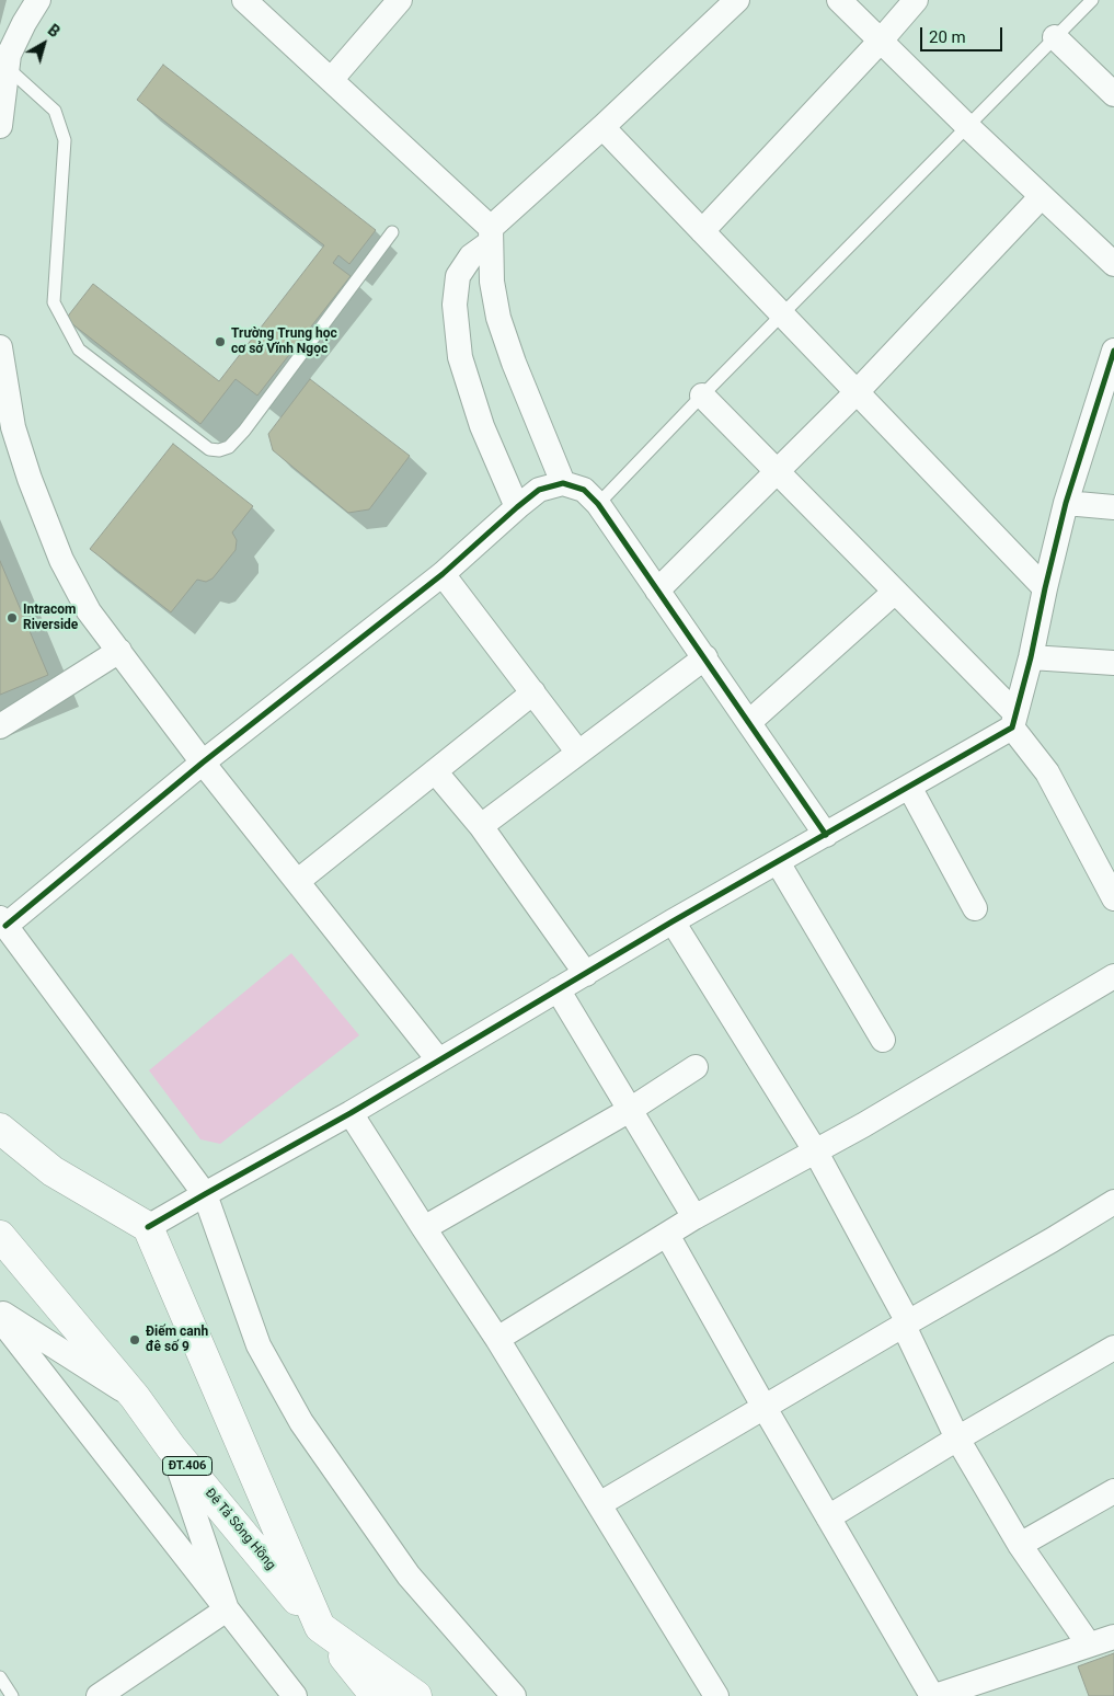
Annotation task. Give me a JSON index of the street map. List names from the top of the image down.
{
  "streets": {
    "main road": ["ĐT.406", "Đê Tả Sông Hồng"]
  },
  "places": ["Trường Trung học cơ sở Vĩnh Ngọc", "Intracom Riverside", "Điếm canh đê số 9"],
  "scale_bar": "20 m",
  "north": "top right"
}
